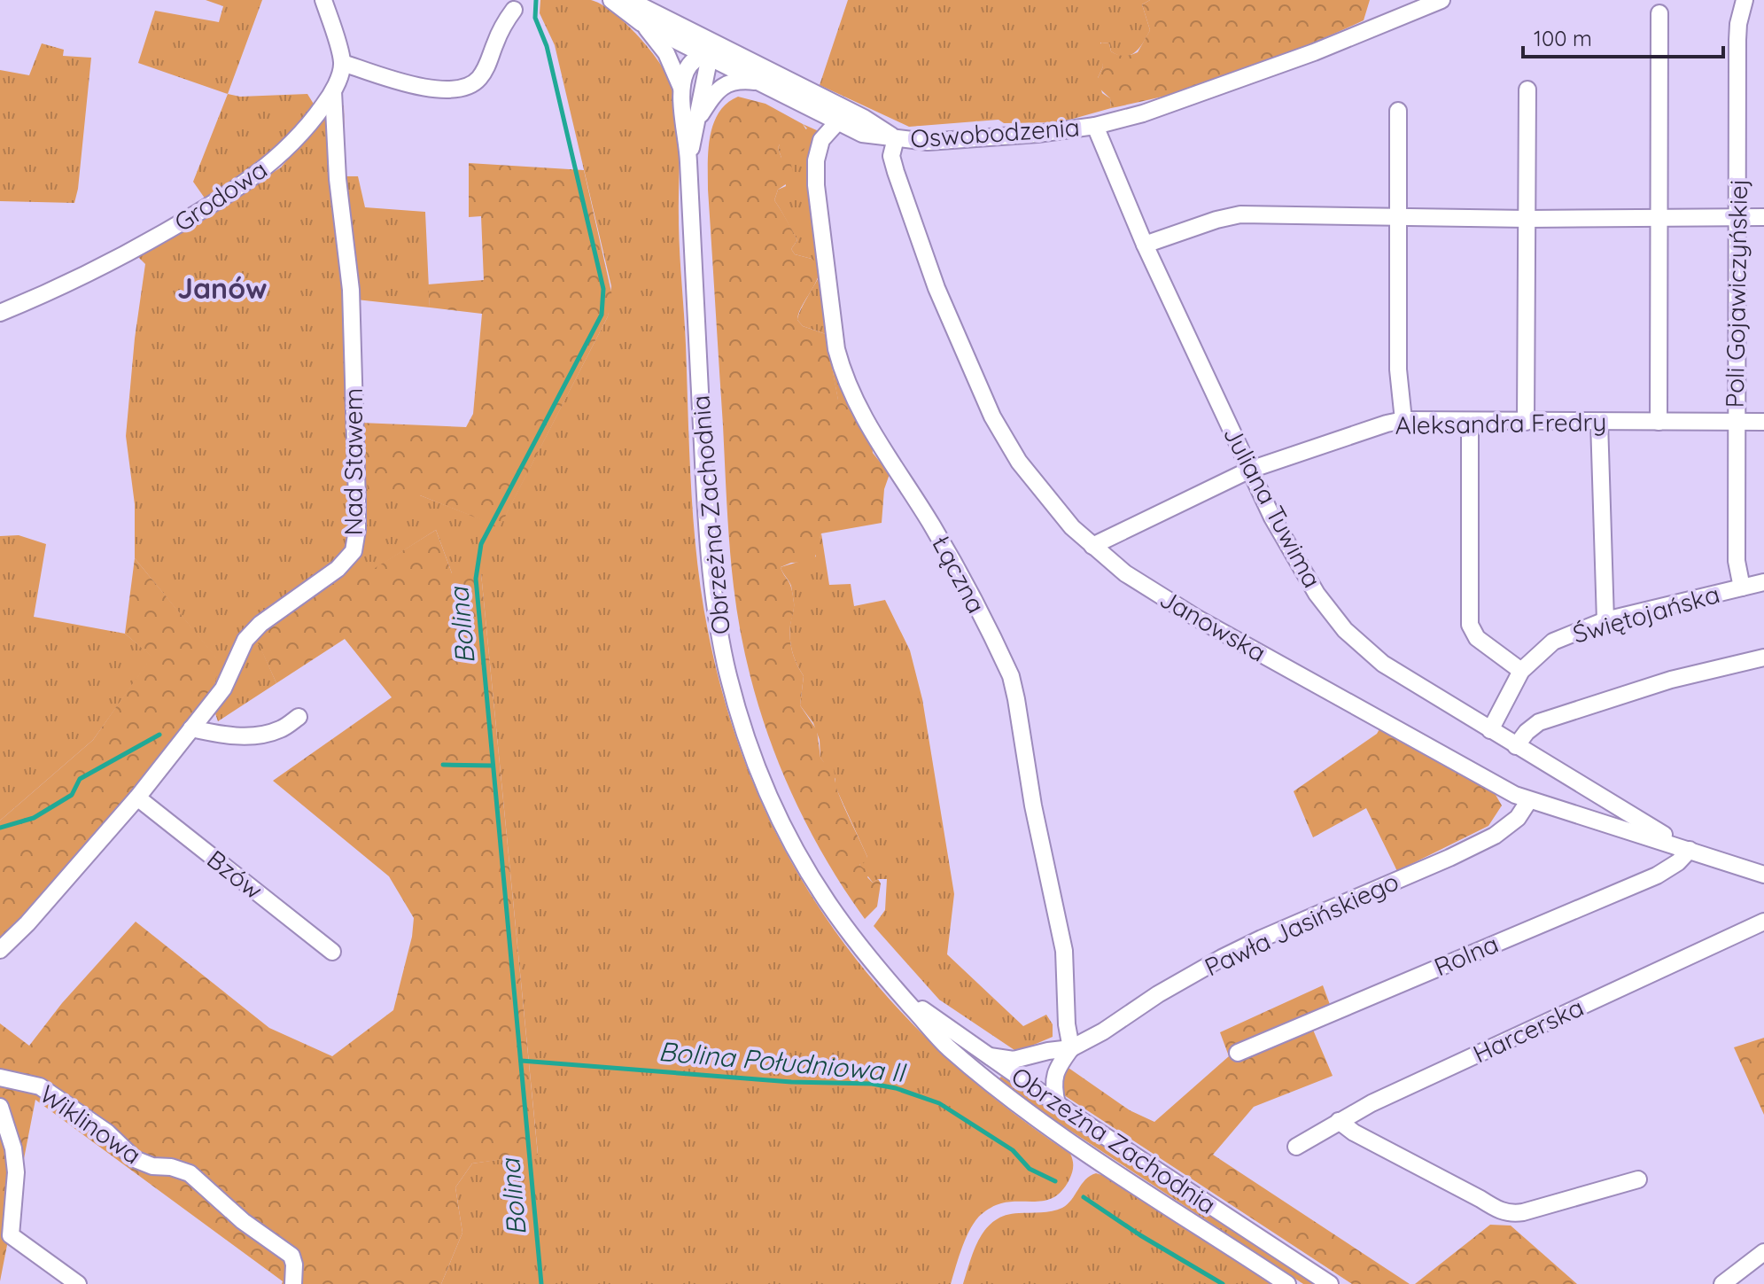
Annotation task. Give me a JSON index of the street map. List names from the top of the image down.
{
  "streets": {
    "street": [
      "Oswobodzenia",
      "Grodowa",
      "Poli Gojawiczyńskiej",
      "Aleksandra Fredry",
      "Nad Stawem",
      "Juliana Tuwima",
      "Obrzeżna Zachodnia",
      "Łączna",
      "Świętojańska",
      "Janowska",
      "Bzów",
      "Pawła Jasińskiego",
      "Rolna",
      "Harcerska",
      "Wiklinowa"
    ]
  },
  "crossings": [
    ["Oswobodzenia", "Juliana Tuwima"],
    ["Oswobodzenia", "Obrzeżna Zachodnia"],
    ["Oswobodzenia", "Łączna"],
    ["Oswobodzenia", "Janowska"],
    ["Grodowa", "Nad Stawem"],
    ["Poli Gojawiczyńskiej", "Aleksandra Fredry"],
    ["Poli Gojawiczyńskiej", "Świętojańska"],
    ["Aleksandra Fredry", "Juliana Tuwima"],
    ["Aleksandra Fredry", "Janowska"],
    ["Nad Stawem", "Bzów"],
    ["Juliana Tuwima", "Świętojańska"],
    ["Juliana Tuwima", "Janowska"],
    ["Juliana Tuwima", "Rolna"],
    ["Obrzeżna Zachodnia", "Pawła Jasińskiego"],
    ["Łączna", "Pawła Jasińskiego"],
    ["Janowska", "Pawła Jasińskiego"],
    ["Janowska", "Rolna"]
  ],
  "districts": ["Janów"],
  "water": ["Bolina", "Bolina Południowa II"],
  "scale_bar": "100 m"
}
